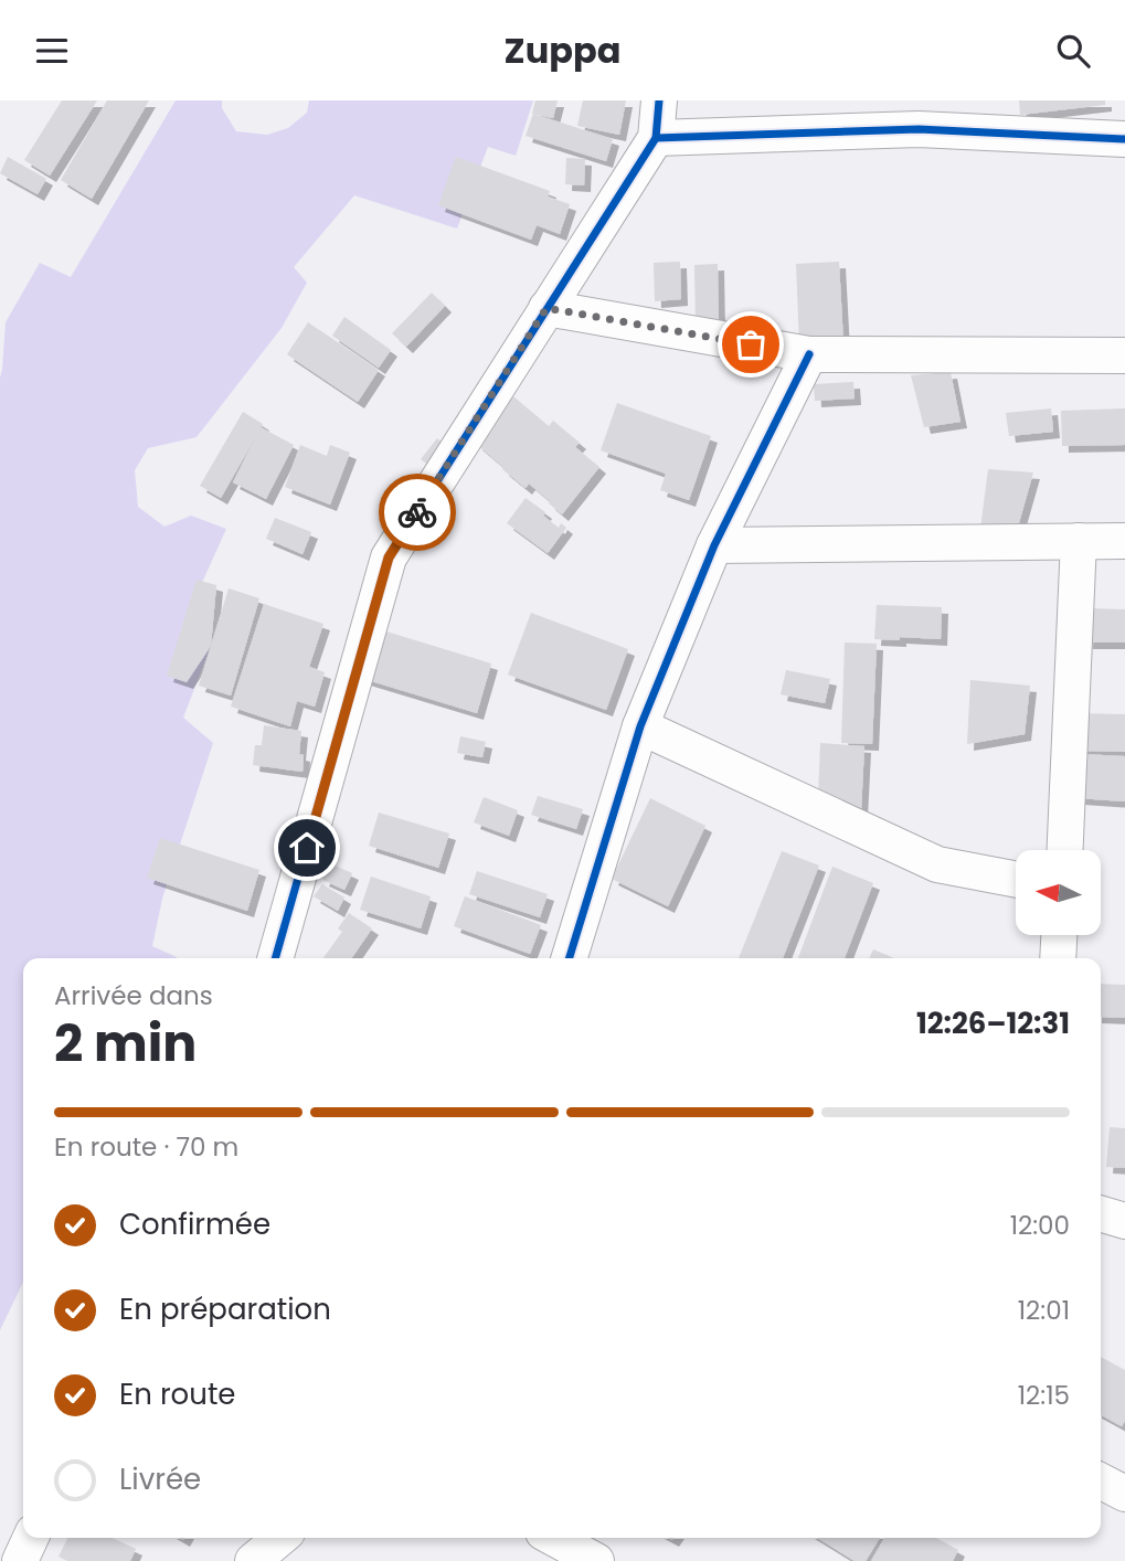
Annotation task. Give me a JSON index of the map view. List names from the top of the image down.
{
  "north": "left",
  "page": {
    "header": "Zuppa",
    "heading": ["2 min", "Arrivée dans", "12:26–12:31"],
    "bar": "En route · 70 m",
    "list": [
      ["Confirmée", "12:00"],
      ["En préparation", "12:01"],
      ["En route", "12:15"],
      "Livrée"
    ]
  }
}
